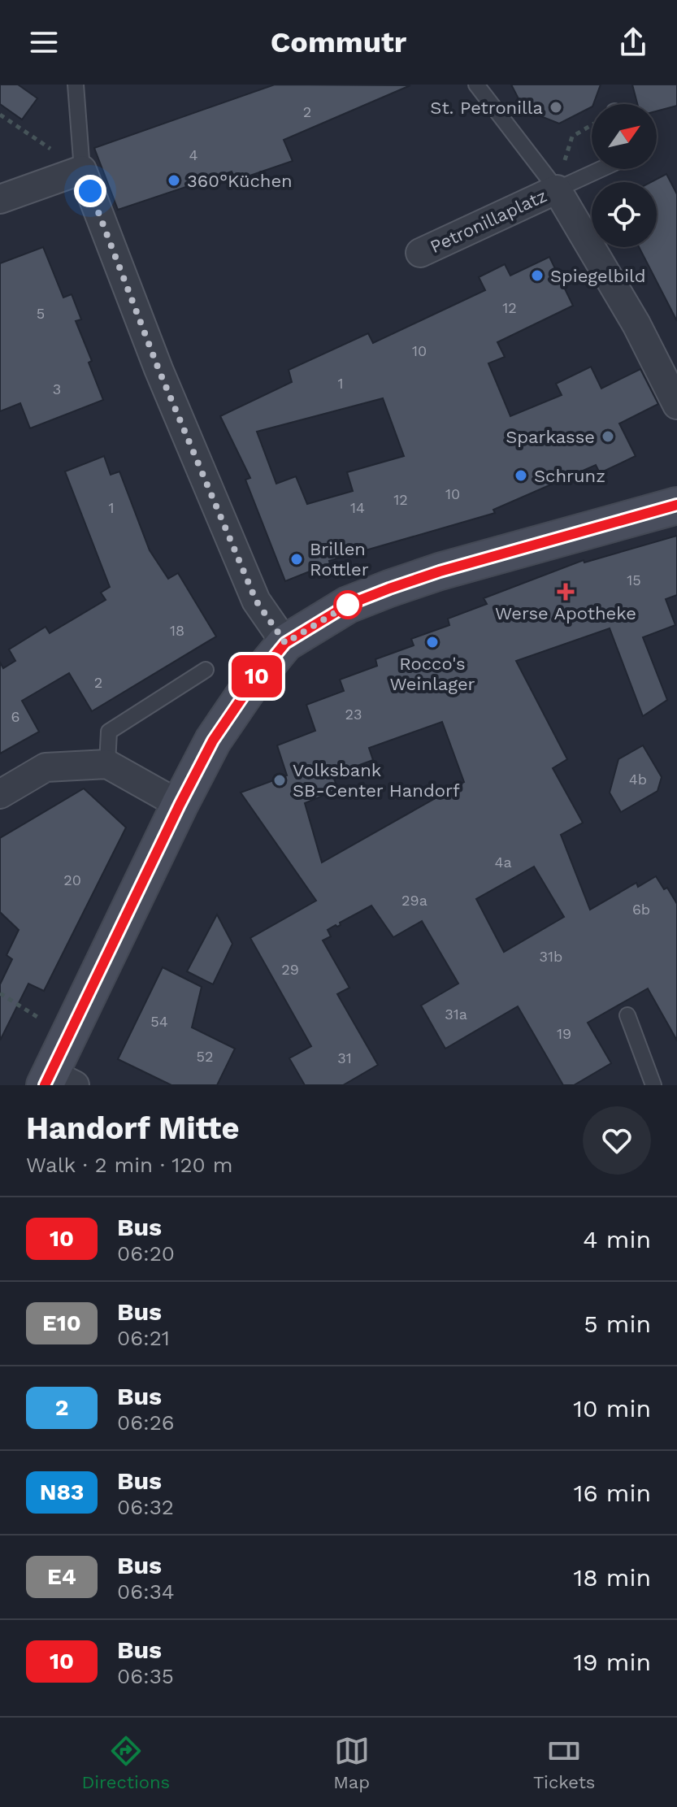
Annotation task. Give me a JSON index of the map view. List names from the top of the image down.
{
  "streets": {
    "street": ["Petronillaplatz"]
  },
  "places": {
    "other": [
      "St. Petronilla",
      "360°Küchen",
      "Spiegelbild",
      "Sparkasse",
      "Schrunz",
      "Brillen Rottler",
      "Rocco's Weinlager",
      "Volksbank SB-Center Handorf"
    ],
    "health": ["Werse Apotheke"]
  },
  "lines": ["bus line 10"],
  "house_numbers": [
    "2",
    "4",
    "12",
    "5",
    "10",
    "1",
    "3",
    "10",
    "12",
    "1",
    "14",
    "15",
    "18",
    "2",
    "23",
    "6",
    "4b",
    "4a",
    "20",
    "29a",
    "6b",
    "31b",
    "29",
    "31a",
    "54",
    "19",
    "52",
    "31"
  ],
  "north": "top right",
  "page": {
    "header": "Commutr",
    "on_map": "10",
    "heading": ["Handorf Mitte", "Walk · 2 min · 120 m"],
    "list": [
      {
        "mark": "10",
        "name": "Bus",
        "note": "06:20",
        "value": "4 min"
      },
      {
        "mark": "E10",
        "name": "Bus",
        "note": "06:21",
        "value": "5 min"
      },
      {
        "mark": "2",
        "name": "Bus",
        "note": "06:26",
        "value": "10 min"
      },
      {
        "mark": "N83",
        "name": "Bus",
        "note": "06:32",
        "value": "16 min"
      },
      {
        "mark": "E4",
        "name": "Bus",
        "note": "06:34",
        "value": "18 min"
      },
      {
        "mark": "10",
        "name": "Bus",
        "note": "06:35",
        "value": "19 min"
      }
    ],
    "tabs": ["Directions", "Map", "Tickets"]
  }
}
